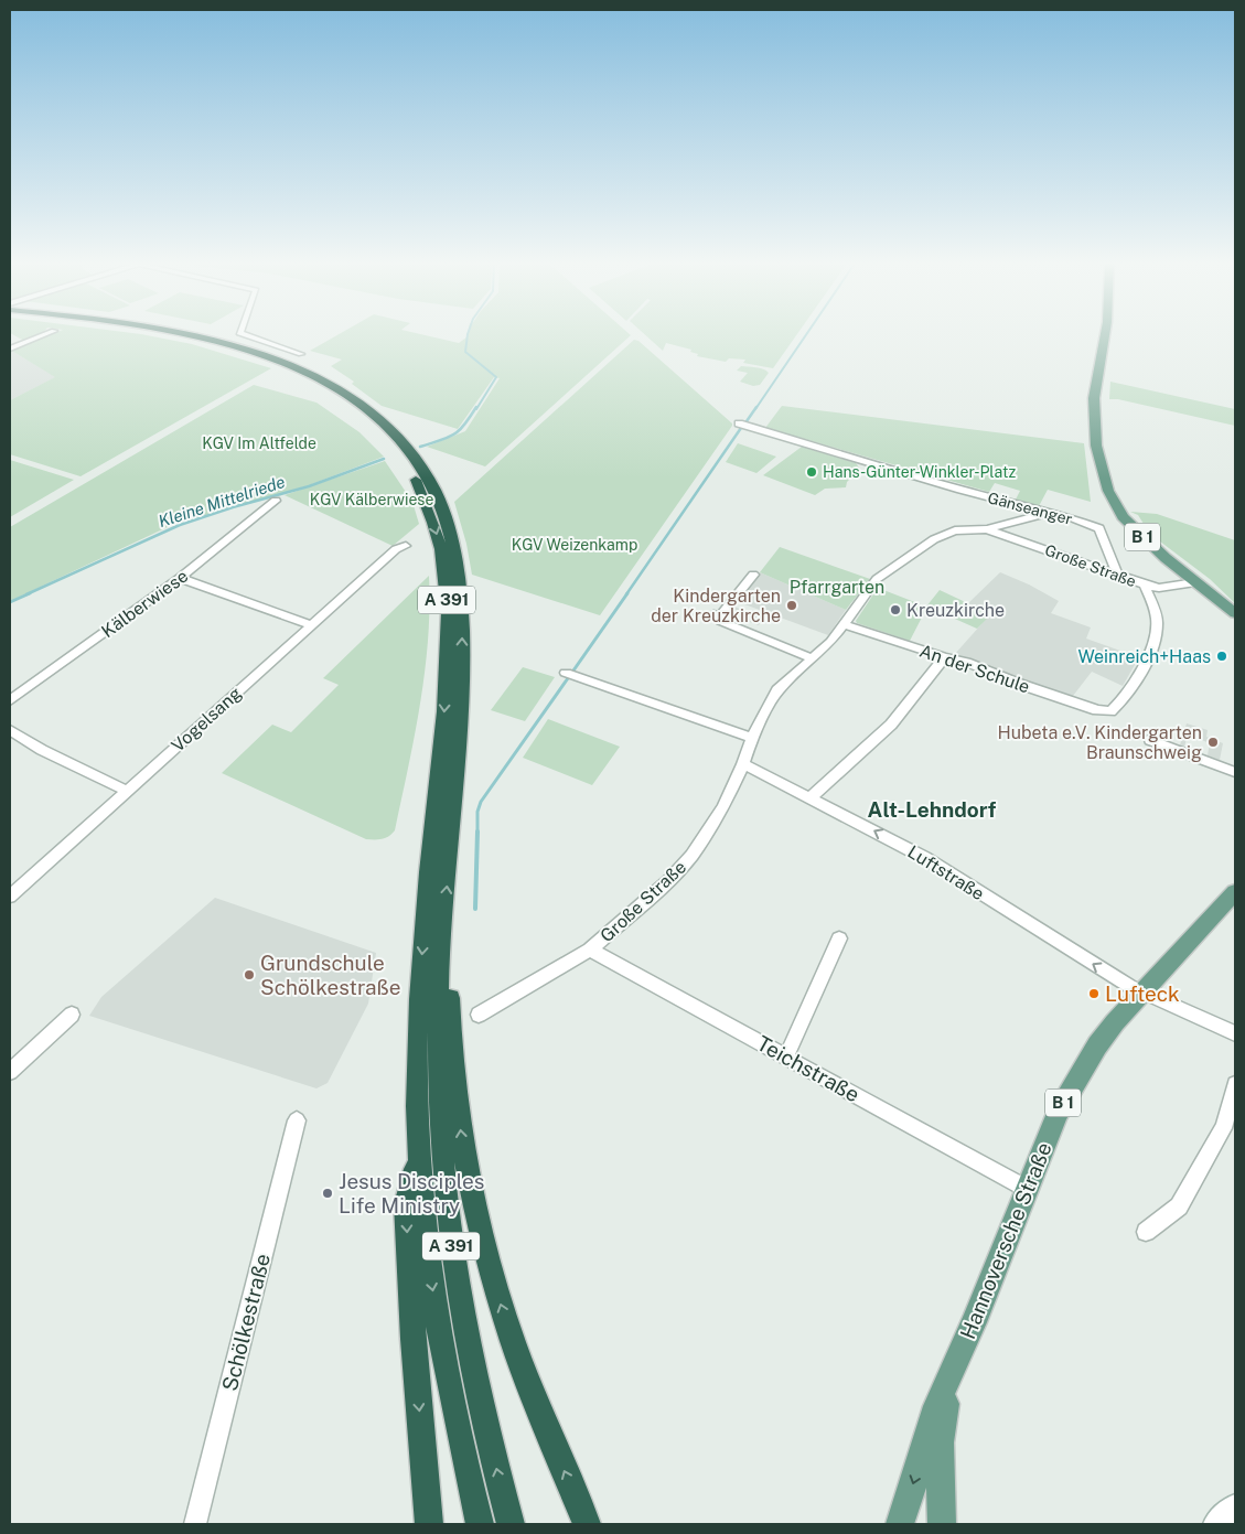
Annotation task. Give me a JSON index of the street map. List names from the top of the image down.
{
  "streets": {
    "highway": ["A 391"],
    "main road": ["B 1", "Hannoversche Straße"],
    "street": [
      "Gänseanger",
      "Große Straße",
      "Kälberwiese",
      "An der Schule",
      "Vogelsang",
      "Luftstraße",
      "Teichstraße",
      "Schölkestraße"
    ]
  },
  "crossings": [
    ["Gänseanger", "Große Straße"],
    ["B 1", "Große Straße"],
    ["Große Straße", "An der Schule"],
    ["Große Straße", "Luftstraße"],
    ["Große Straße", "Teichstraße"],
    ["Luftstraße", "Hannoversche Straße"],
    ["Teichstraße", "Hannoversche Straße"]
  ],
  "one_way": ["Luftstraße"],
  "districts": ["Alt-Lehndorf"],
  "water": ["Kleine Mittelriede"],
  "parks": [
    "KGV Im Altfelde",
    "KGV Kälberwiese",
    "KGV Weizenkamp",
    "Pfarrgarten"
  ],
  "places": [
    "Hans-Günter-Winkler-Platz",
    "Kindergarten der Kreuzkirche",
    "Kreuzkirche",
    "Weinreich+Haas",
    "Hubeta e.V. Kindergarten Braunschweig",
    "Grundschule Schölkestraße",
    "Lufteck",
    "Jesus Disciples Life Ministry"
  ]
}
